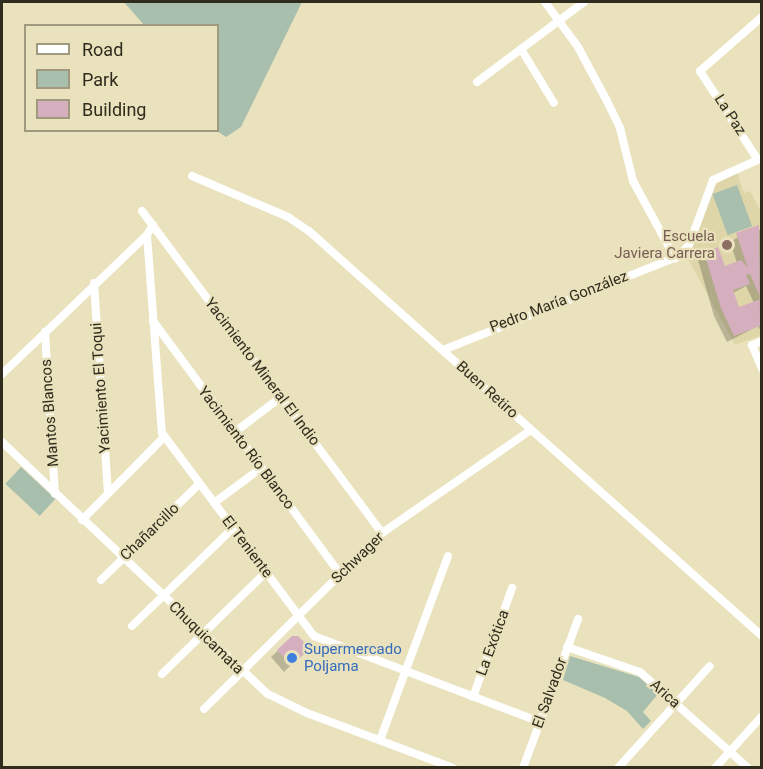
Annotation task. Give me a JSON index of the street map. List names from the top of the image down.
{
  "streets": {
    "street": [
      "La Paz",
      "Pedro María González",
      "Yacimiento Mineral El Indio",
      "Yacimiento El Toqui",
      "Buen Retiro",
      "Mantos Blancos",
      "Yacimiento Río Blanco",
      "Chañarcillo",
      "El Teniente",
      "Schwager",
      "Chuquicamata",
      "La Exótica",
      "El Salvador",
      "Arica"
    ]
  },
  "crossings": [
    ["Pedro María González", "Buen Retiro"],
    ["Yacimiento Mineral El Indio", "Schwager"],
    ["Buen Retiro", "Schwager"],
    ["Mantos Blancos", "Chuquicamata"],
    ["Yacimiento Río Blanco", "Schwager"],
    ["Chañarcillo", "El Teniente"],
    ["Chañarcillo", "Chuquicamata"],
    ["El Teniente", "Schwager"],
    ["El Teniente", "La Exótica"],
    ["El Teniente", "El Salvador"],
    ["Schwager", "Chuquicamata"],
    ["El Salvador", "Arica"]
  ],
  "places": ["Escuela Javiera Carrera", "Supermercado Poljama"],
  "legend": ["Road", "Park", "Building"]
}
